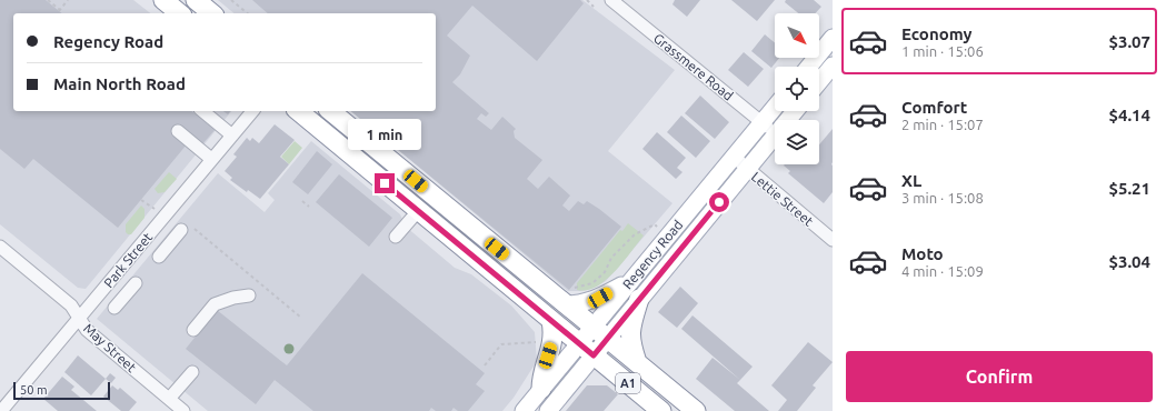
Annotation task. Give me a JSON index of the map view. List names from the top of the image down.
{
  "streets": {
    "highway": ["A1"],
    "main road": ["Regency Road"],
    "street": [
      "Grassmere Road",
      "Lettie Street",
      "Park Street",
      "May Street"
    ]
  },
  "crossings": [
    ["Grassmere Road", "Regency Road"],
    ["Lettie Street", "Regency Road"],
    ["Regency Road", "A1"],
    ["Park Street", "May Street"]
  ],
  "scale_bar": "50 m",
  "north": "bottom right",
  "page": {
    "list": [
      {
        "name": "Economy",
        "note": "1 min · 15:06",
        "value": "$3.07"
      },
      {
        "name": "Comfort",
        "note": "2 min · 15:07",
        "value": "$4.14"
      },
      {
        "name": "XL",
        "note": "3 min · 15:08",
        "value": "$5.21"
      },
      {
        "name": "Moto",
        "note": "4 min · 15:09",
        "value": "$3.04"
      }
    ],
    "banner": ["Regency Road", "Main North Road"],
    "bubble": "1 min",
    "buttons": "Confirm",
    "scale": "50 m"
  }
}
